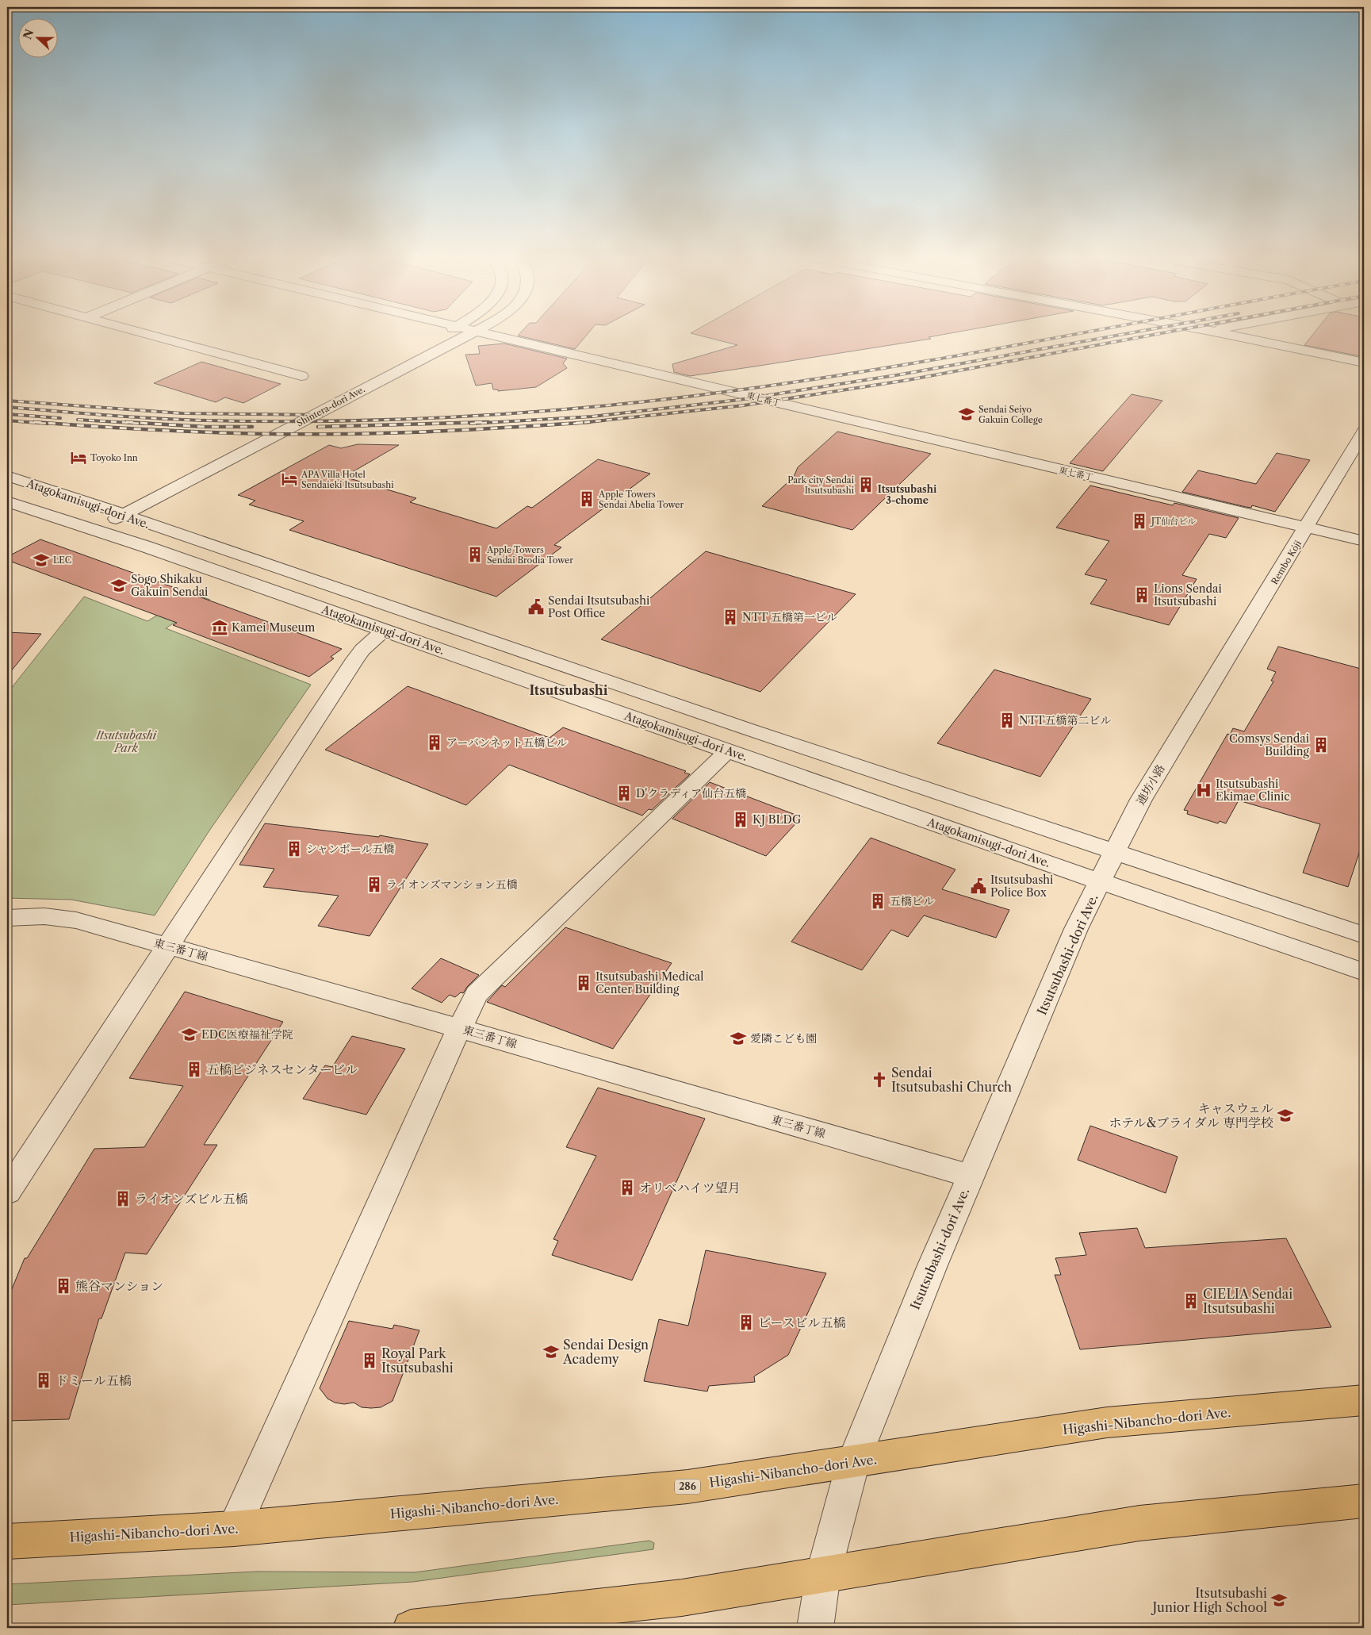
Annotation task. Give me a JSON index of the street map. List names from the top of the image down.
{
  "streets": {
    "highway": ["Higashi-Nibancho-dori Ave.", "286"],
    "street": [
      "東七番丁",
      "Shintera-dori Ave.",
      "Atagokamisugi-dori Ave.",
      "Rembo Kóji",
      "東三番丁線",
      "Itsutsubashi-dori Ave."
    ]
  },
  "crossings": [
    ["東七番丁", "Rembo Kóji"],
    ["Shintera-dori Ave.", "Atagokamisugi-dori Ave."],
    ["Atagokamisugi-dori Ave.", "Rembo Kóji"],
    ["Atagokamisugi-dori Ave.", "Itsutsubashi-dori Ave."],
    ["東三番丁線", "Itsutsubashi-dori Ave."],
    ["Itsutsubashi-dori Ave.", "Higashi-Nibancho-dori Ave."]
  ],
  "districts": ["Itsutsubashi 3-chome", "Itsutsubashi"],
  "parks": ["Itsutsubashi Park"],
  "places": {
    "school or university": [
      "Sendai Seiyo Gakuin College",
      "LEC",
      "Sogo Shikaku Gakuin Sendai",
      "EDC医療福祉学院",
      "愛隣こども園",
      "キャスウェル ホテル&ブライダル 専門学校",
      "Sendai Design Academy",
      "Itsutsubashi Junior High School"
    ],
    "hotel": ["Toyoko Inn", "APA Villa Hotel Sendaieki Itsutsubashi"],
    "building": [
      "Park city Sendai Itsutsubashi",
      "Apple Towers Sendai Abelia Tower",
      "JT仙台ビル",
      "Apple Towers Sendai Brodia Tower",
      "Lions Sendai Itsutsubashi",
      "NTT 五橋第一ビル",
      "NTT五橋第二ビル",
      "アーバンネット五橋ビル",
      "Comsys Sendai Building",
      "D'クラディア仙台五橋",
      "KJ BLDG",
      "シャンボール五橋",
      "ライオンズマンション五橋",
      "五橋ビル",
      "Itsutsubashi Medical Center Building",
      "五橋ビジネスセンタービル",
      "オリベハイツ望月",
      "ライオンズビル五橋",
      "熊谷マンション",
      "CIELIA Sendai Itsutsubashi",
      "ピースビル五橋",
      "Royal Park Itsutsubashi",
      "ドミール五橋"
    ],
    "public building": ["Sendai Itsutsubashi Post Office", "Itsutsubashi Police Box"],
    "museum": ["Kamei Museum"],
    "hospital": ["Itsutsubashi Ekimae Clinic"],
    "church": ["Sendai Itsutsubashi Church"]
  },
  "north": "left"
}
